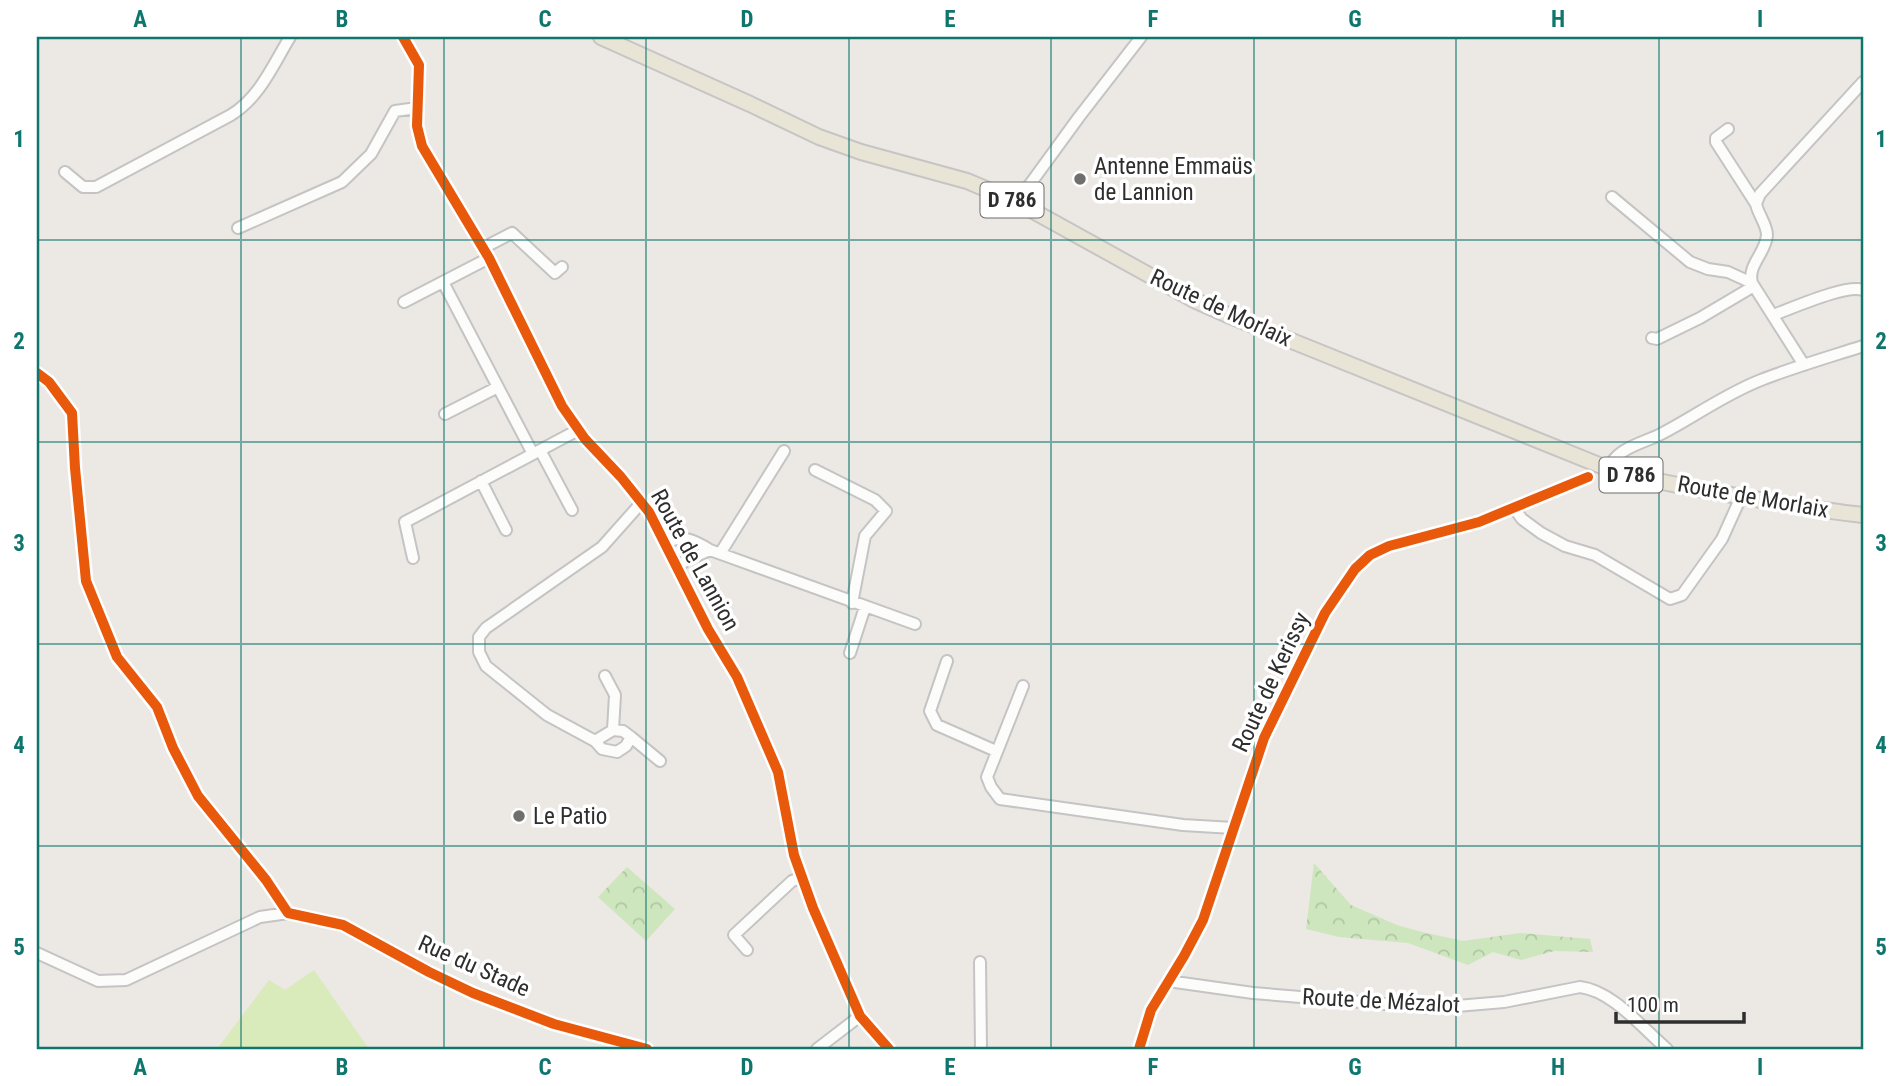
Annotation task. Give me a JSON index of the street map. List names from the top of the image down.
{
  "streets": {
    "main road": ["D 786", "Route de Morlaix"],
    "street": [
      "Route de Lannion",
      "Route de Kerissy",
      "Rue du Stade",
      "Route de Mézalot"
    ]
  },
  "crossings": [
    ["Route de Kerissy", "Route de Mézalot"]
  ],
  "places": ["Antenne Emmaüs de Lannion", "Le Patio"],
  "scale_bar": "100 m",
  "grid": {
    "columns": [
      "A",
      "B",
      "C",
      "D",
      "E",
      "F",
      "G",
      "H",
      "I"
    ],
    "rows": [
      "1",
      "2",
      "3",
      "4",
      "5"
    ]
  }
}
